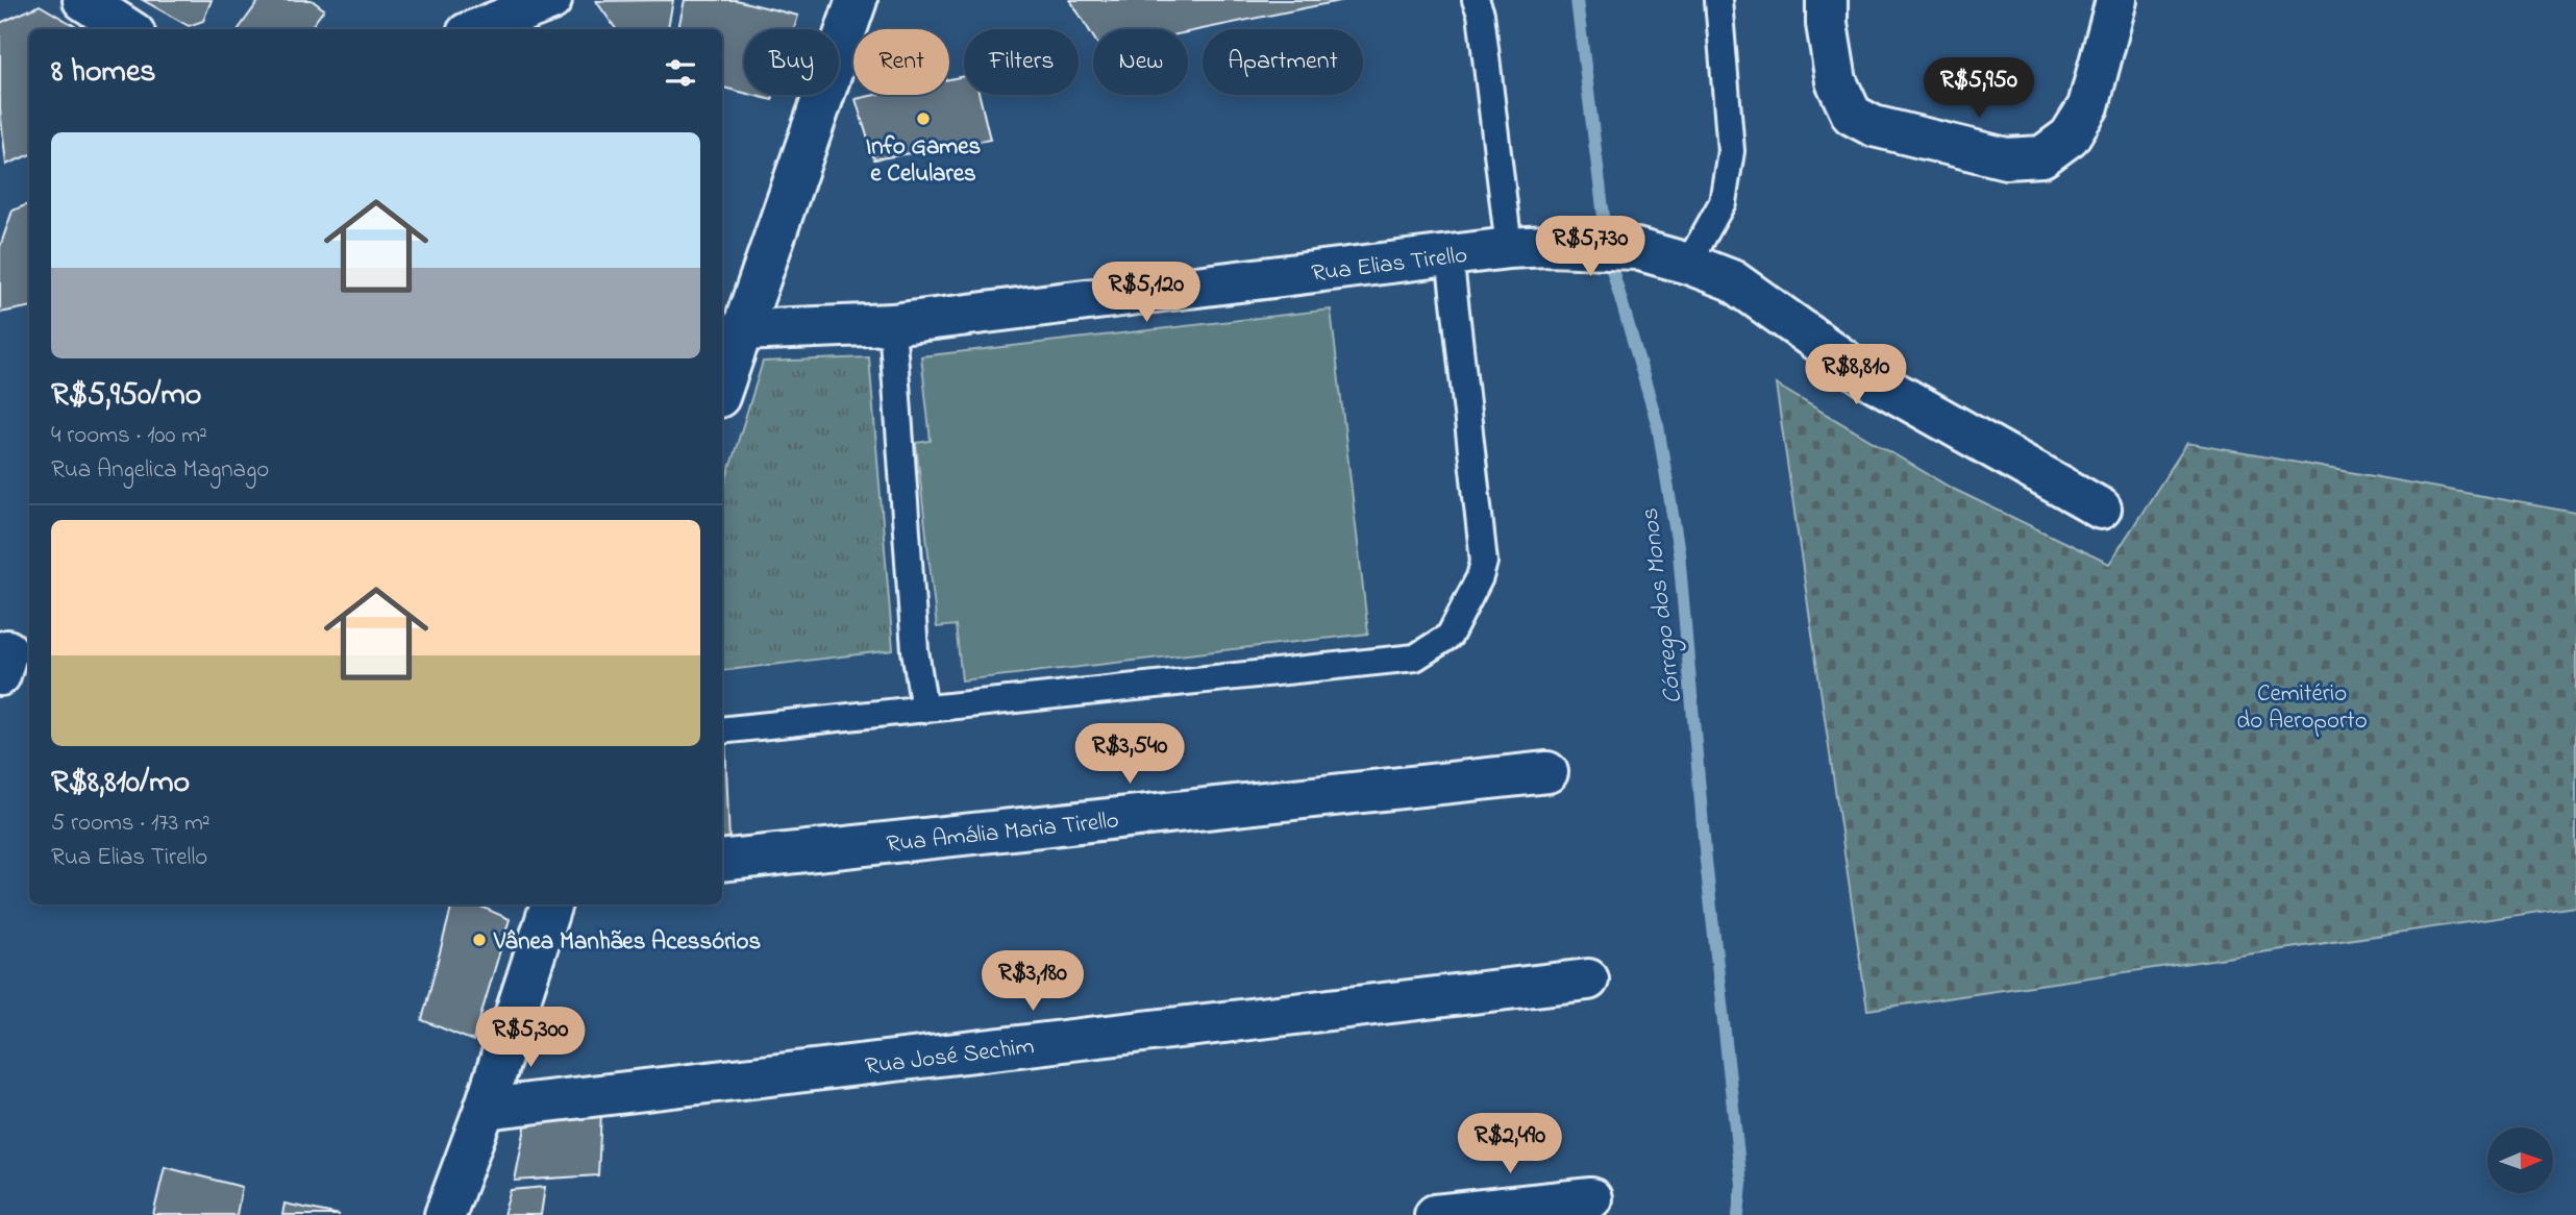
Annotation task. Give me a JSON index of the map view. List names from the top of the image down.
{
  "streets": {
    "street": ["Rua Elias Tirello", "Rua Amália Maria Tirello", "Rua José Sechim"]
  },
  "water": ["Córrego dos Monos"],
  "parks": ["Cemitério do Aeroporto"],
  "places": ["Info Games e Celulares", "Vânea Manhães Acessórios"],
  "north": "right",
  "page": {
    "chip": [
      "Buy",
      "Rent",
      "Filters",
      "New",
      "Apartment"
    ],
    "heading": "8 homes",
    "price": [
      "R$5,950",
      "R$5,730",
      "R$5,120",
      "R$8,810",
      "R$3,540",
      "R$3,180",
      "R$5,300",
      "R$2,490"
    ],
    "list": [
      {
        "name": "R$5,950/mo",
        "note": "4 rooms · 100 m² · Rua Angelica Magnago"
      },
      {
        "name": "R$8,810/mo",
        "note": "5 rooms · 173 m² · Rua Elias Tirello"
      }
    ]
  }
}
